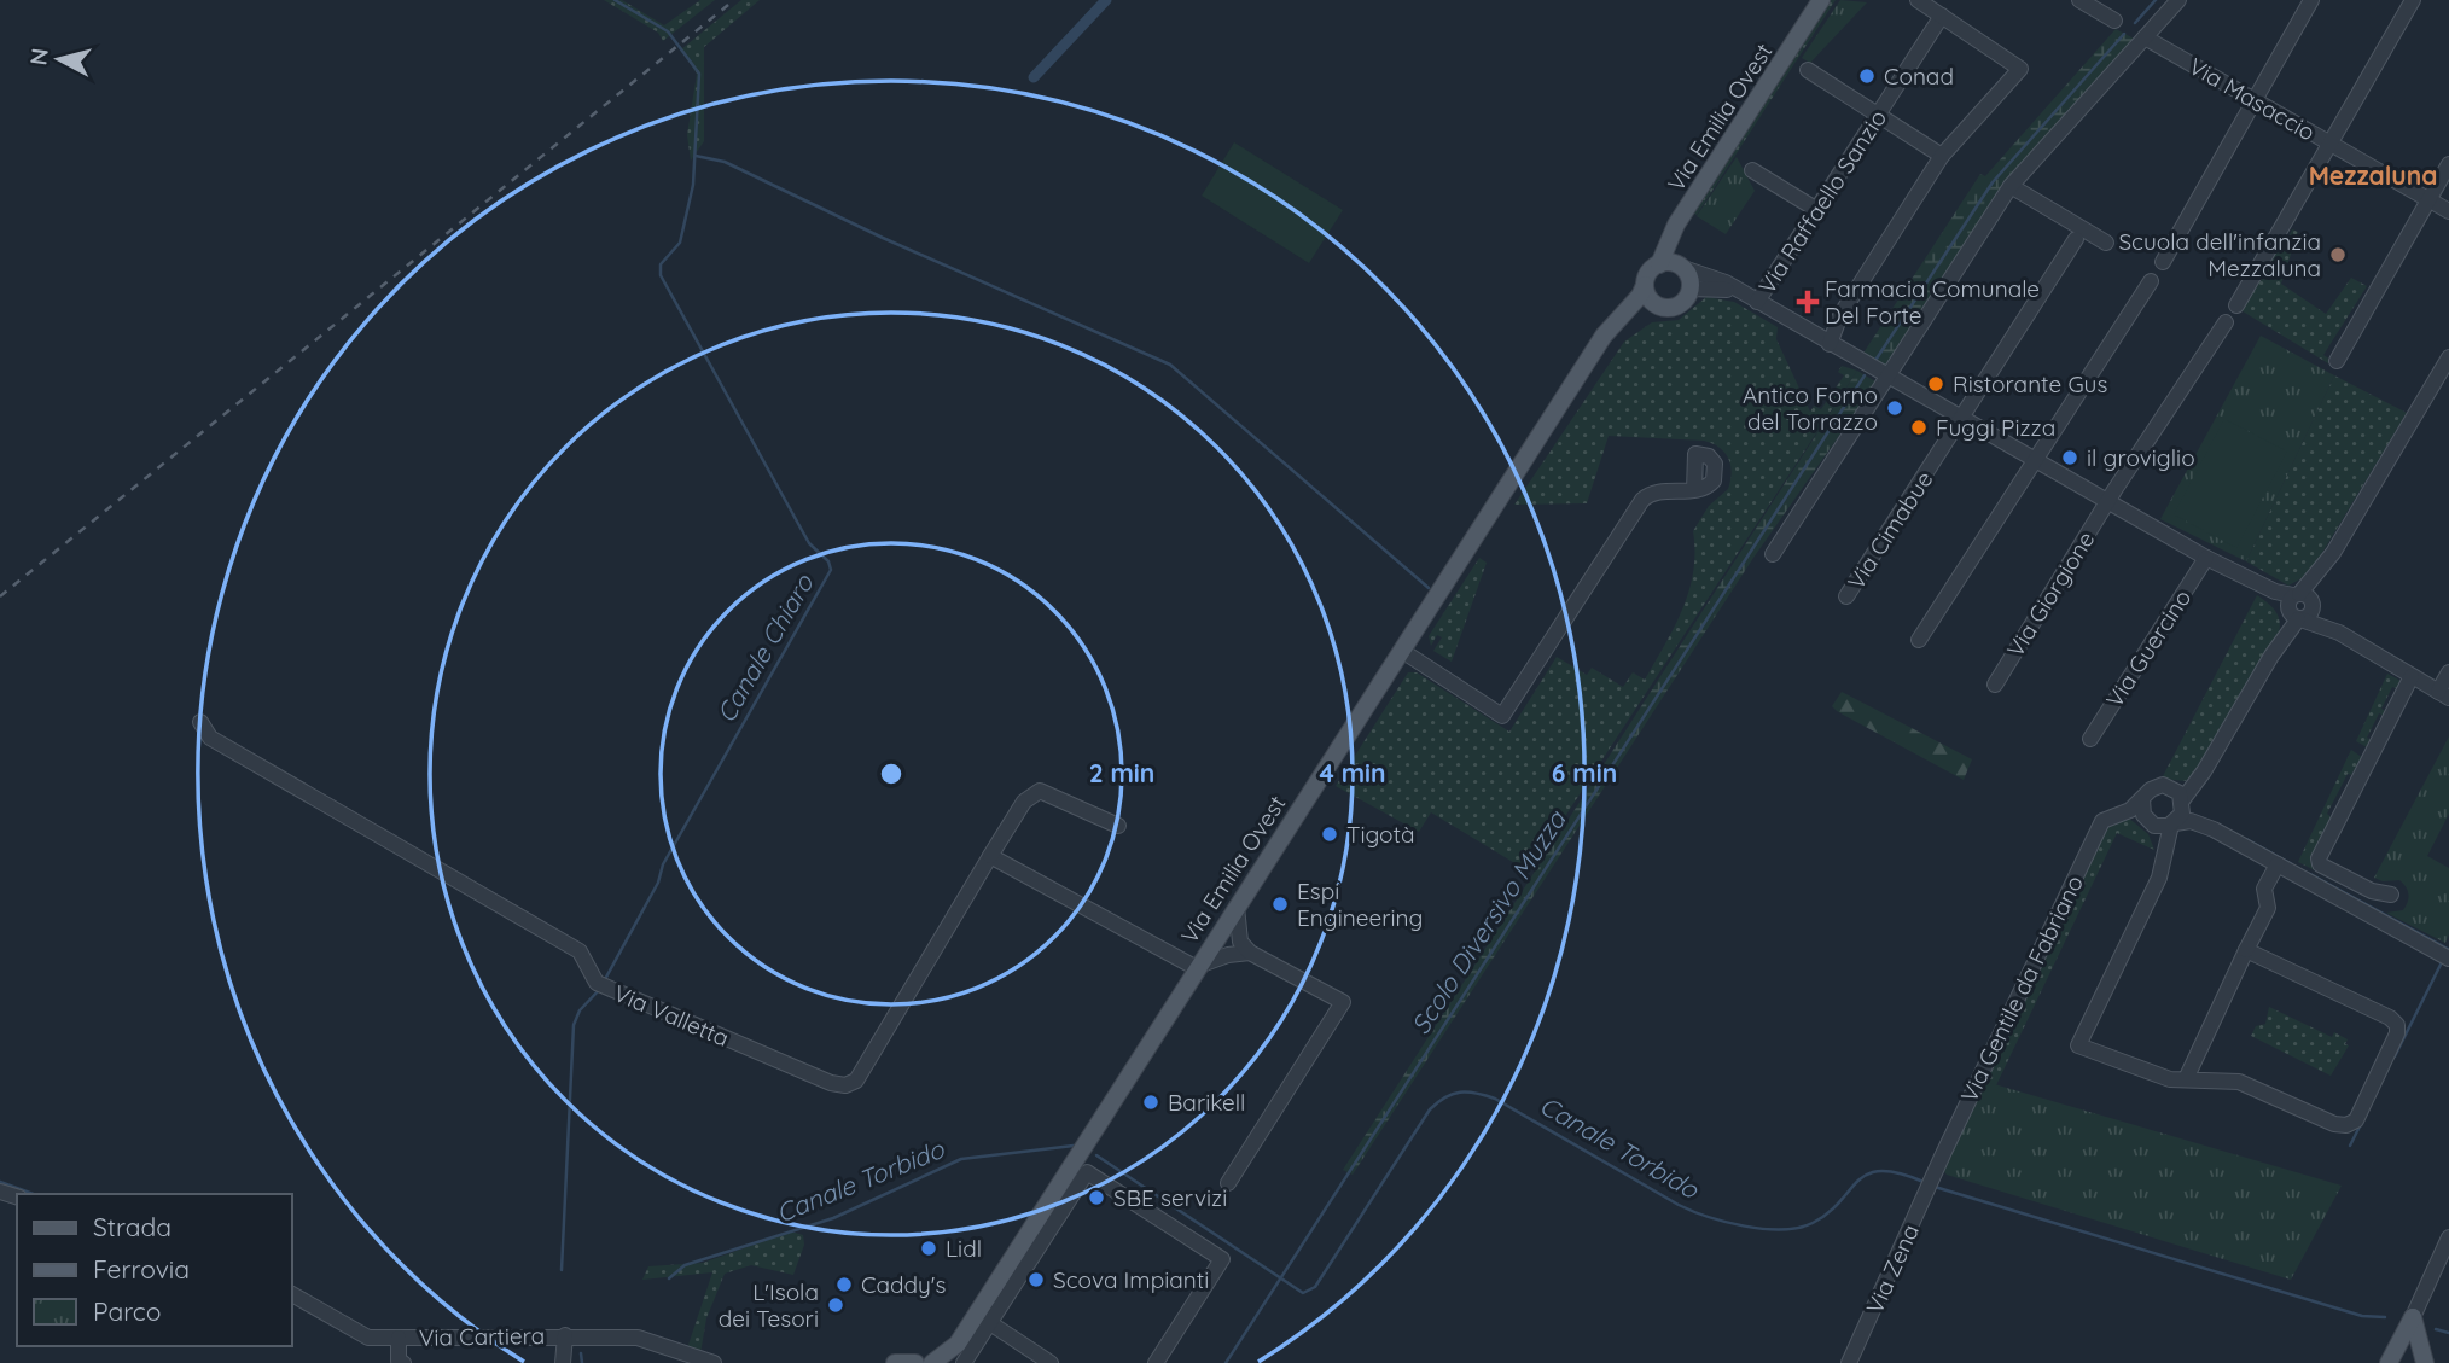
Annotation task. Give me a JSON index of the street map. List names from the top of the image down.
{
  "streets": {
    "main road": ["Via Emilia Ovest"],
    "street": [
      "Via Masaccio",
      "Via Raffaello Sanzio",
      "Via Cimabue",
      "Via Giorgione",
      "Via Guercino",
      "Via Gentile da Fabriano",
      "Via Valletta",
      "Via Zena",
      "Via Cartiera"
    ]
  },
  "crossings": [
    ["Via Gentile da Fabriano", "Via Zena"]
  ],
  "districts": ["Mezzaluna"],
  "water": ["Canale Chiaro", "Scolo Diversivo Muzza", "Canale Torbido"],
  "places": {
    "other": [
      "Conad",
      "Scuola dell'infanzia Mezzaluna",
      "Ristorante Gus",
      "Antico Forno del Torrazzo",
      "Fuggi Pizza",
      "il groviglio",
      "Tigotà",
      "Espi Engineering",
      "Barikell",
      "SBE servizi",
      "Lidl",
      "Scova Impianti",
      "Caddy's",
      "L'Isola dei Tesori"
    ],
    "health": ["Farmacia Comunale Del Forte"]
  },
  "legend": ["Strada", "Ferrovia", "Parco"],
  "north": "left",
  "rings": ["2 min", "4 min", "6 min"]
}
